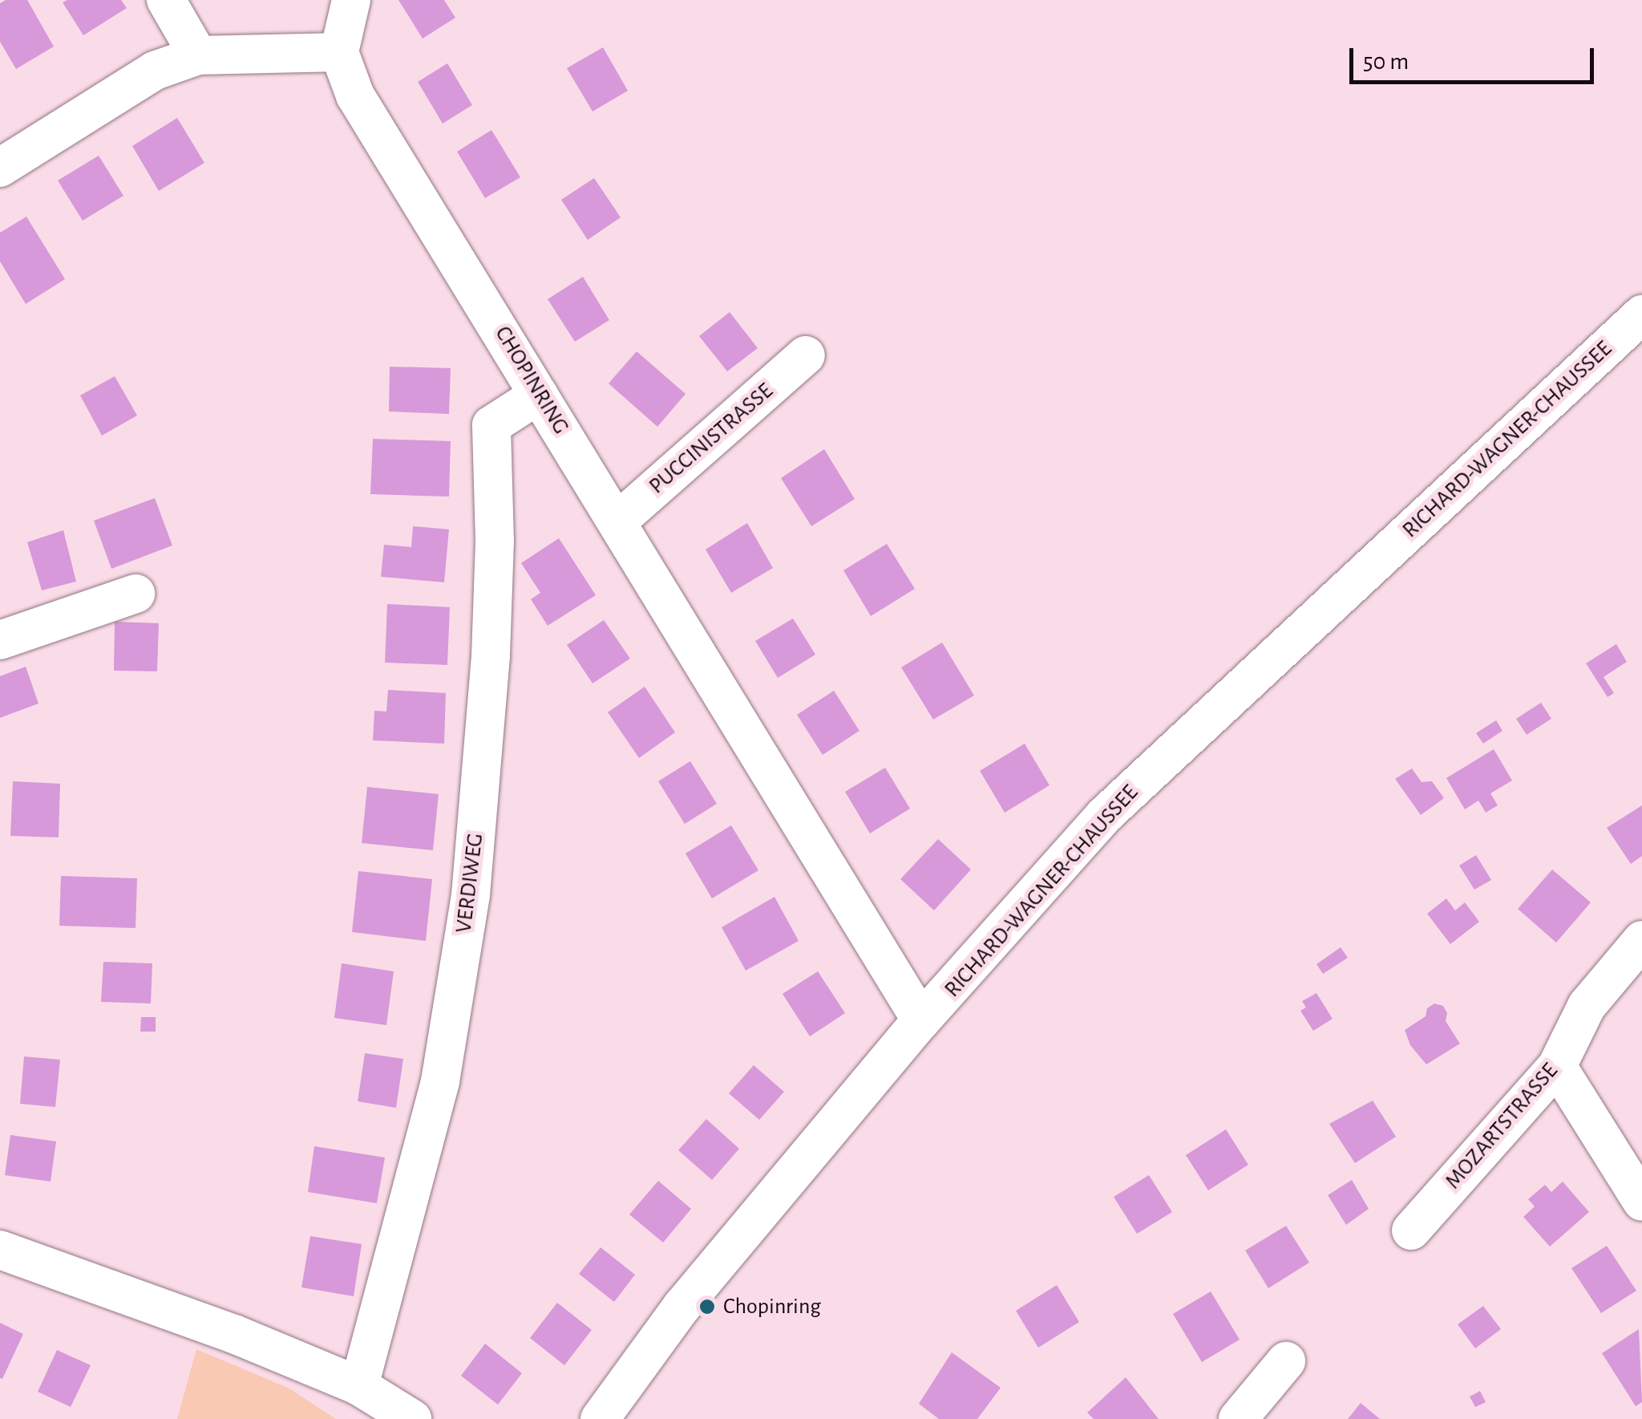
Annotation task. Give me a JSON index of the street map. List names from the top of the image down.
{
  "streets": {
    "street": [
      "CHOPINRING",
      "PUCCINISTRASSE",
      "RICHARD-WAGNER-CHAUSSEE",
      "VERDIWEG",
      "MOZARTSTRASSE"
    ]
  },
  "crossings": [
    ["CHOPINRING", "PUCCINISTRASSE"],
    ["CHOPINRING", "RICHARD-WAGNER-CHAUSSEE"],
    ["CHOPINRING", "VERDIWEG"]
  ],
  "places": ["Chopinring"],
  "scale_bar": "50 m"
}
